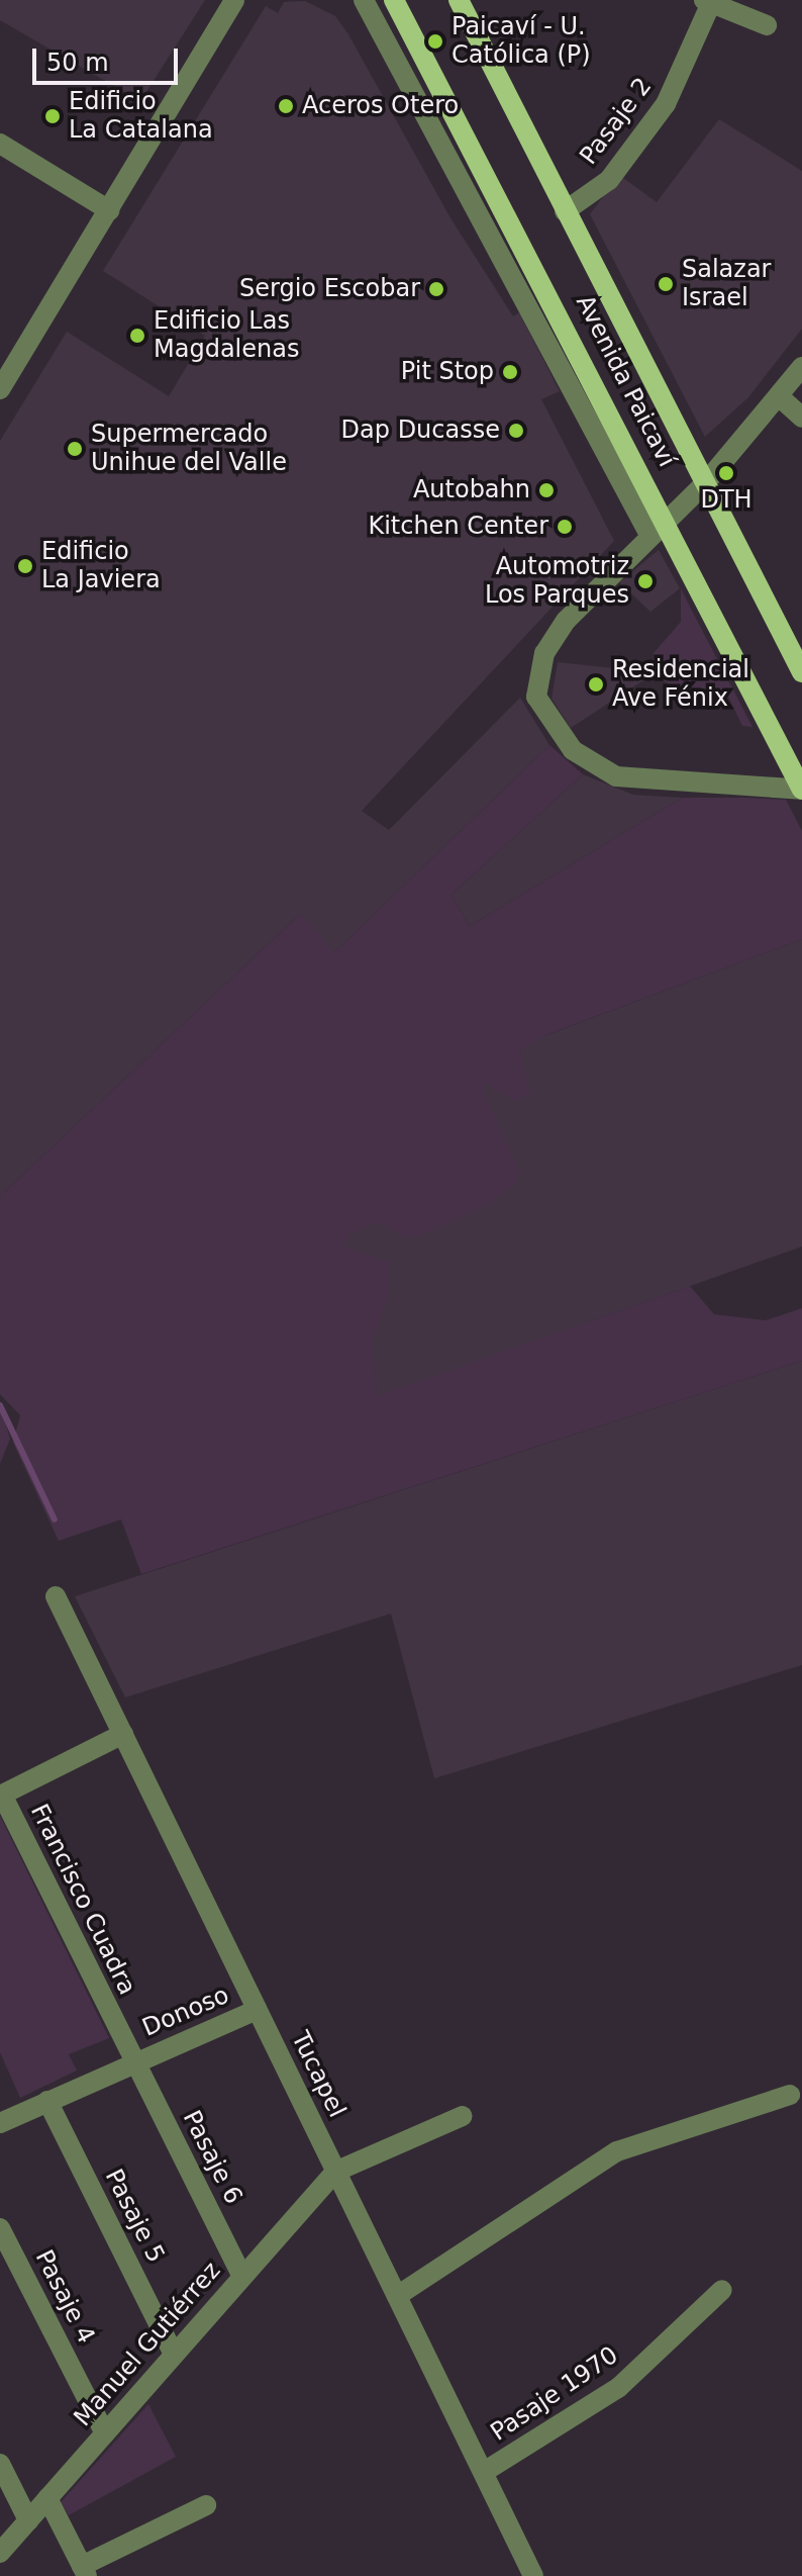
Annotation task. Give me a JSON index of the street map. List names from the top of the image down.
{
  "streets": {
    "main road": ["Avenida Paicaví"],
    "street": [
      "Pasaje 2",
      "Francisco Cuadra",
      "Donoso",
      "Tucapel",
      "Pasaje 6",
      "Pasaje 5",
      "Pasaje 4",
      "Manuel Gutiérrez",
      "Pasaje 1970"
    ]
  },
  "crossings": [
    ["Pasaje 2", "Avenida Paicaví"],
    ["Francisco Cuadra", "Donoso"],
    ["Francisco Cuadra", "Tucapel"],
    ["Francisco Cuadra", "Pasaje 6"],
    ["Donoso", "Tucapel"],
    ["Donoso", "Pasaje 6"],
    ["Donoso", "Pasaje 5"],
    ["Tucapel", "Manuel Gutiérrez"],
    ["Tucapel", "Pasaje 1970"],
    ["Pasaje 6", "Manuel Gutiérrez"],
    ["Pasaje 5", "Manuel Gutiérrez"],
    ["Pasaje 4", "Manuel Gutiérrez"]
  ],
  "places": [
    "Paicaví - U. Católica (P)",
    "Aceros Otero",
    "Edificio La Catalana",
    "Salazar Israel",
    "Sergio Escobar",
    "Edificio Las Magdalenas",
    "Pit Stop",
    "Dap Ducasse",
    "Supermercado Unihue del Valle",
    "DTH",
    "Autobahn",
    "Kitchen Center",
    "Edificio La Javiera",
    "Automotriz Los Parques",
    "Residencial Ave Fénix"
  ],
  "scale_bar": "50 m"
}
